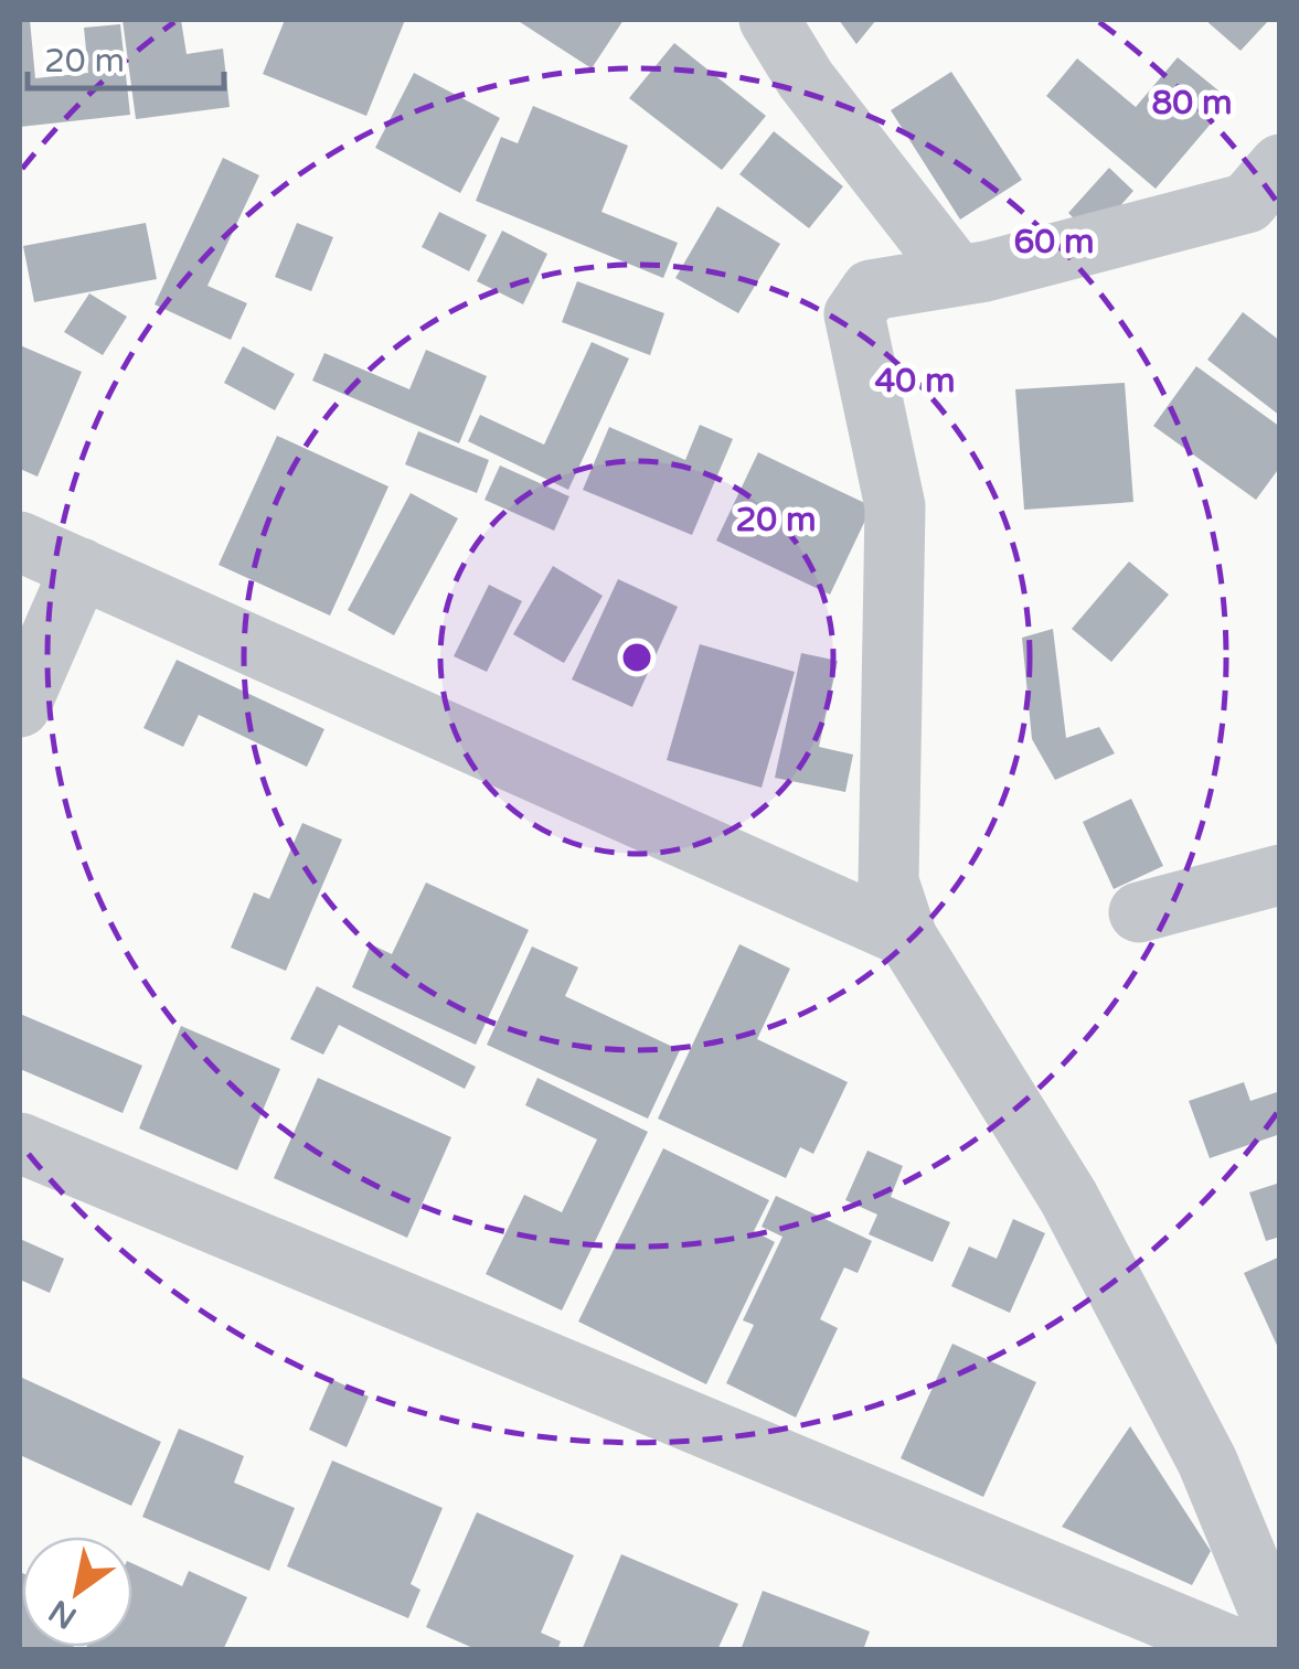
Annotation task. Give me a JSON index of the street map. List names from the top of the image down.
{
  "scale_bar": "20 m",
  "north": "bottom left",
  "rings": [
    "80 m",
    "60 m",
    "40 m",
    "20 m"
  ]
}
